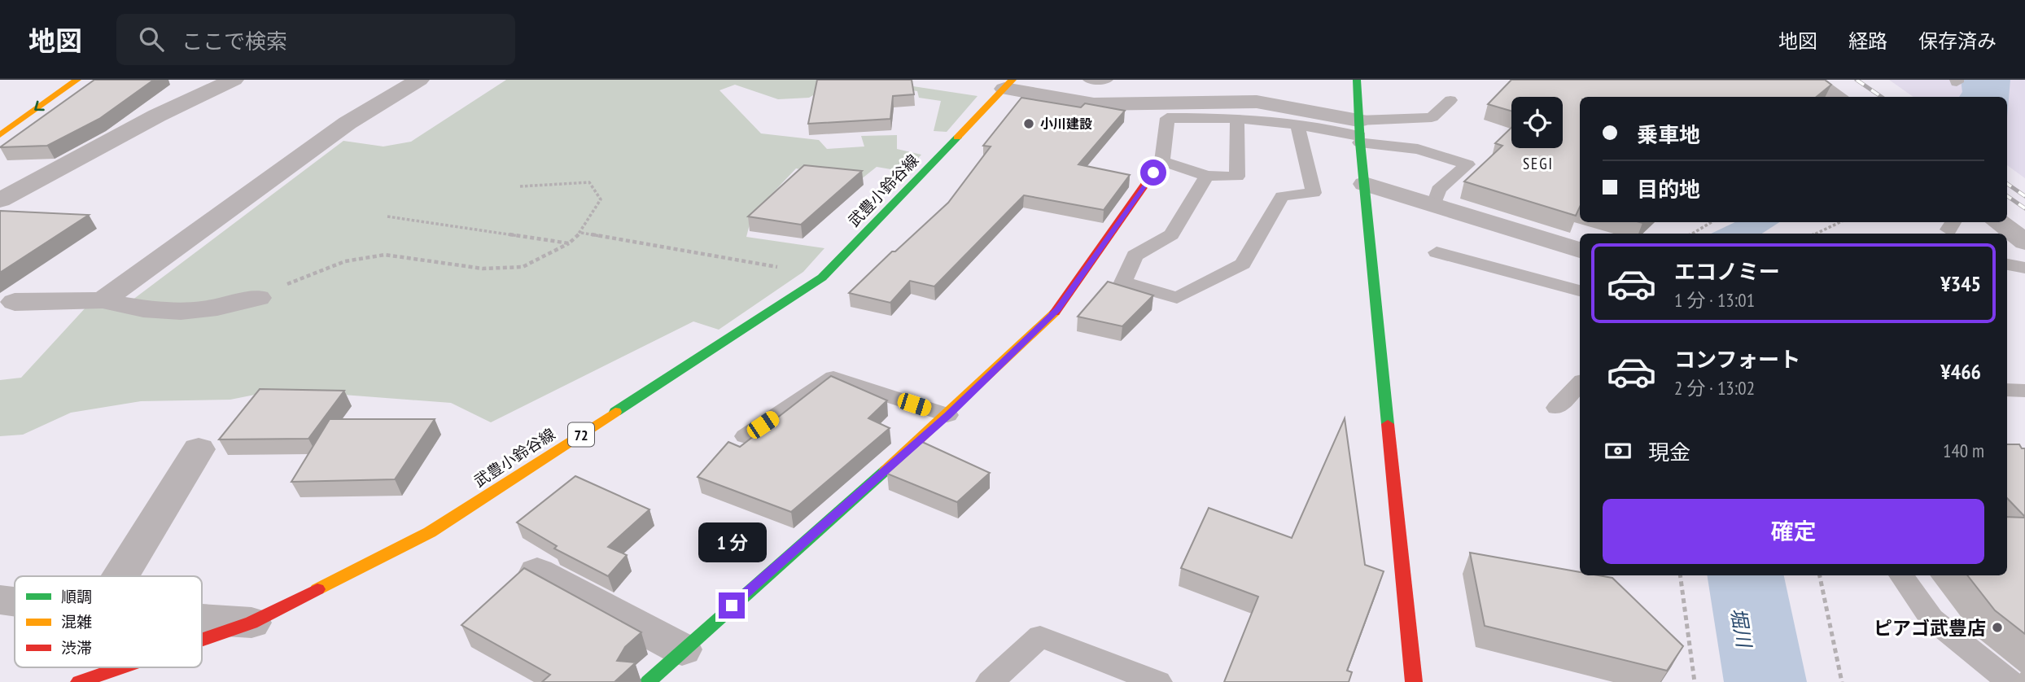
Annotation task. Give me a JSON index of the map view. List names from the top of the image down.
{
  "streets": {
    "street": ["武豊小鈴谷線", "72"]
  },
  "districts": ["SEGI"],
  "water": ["堀川"],
  "places": ["小川建設", "ピアゴ武豊店"],
  "legend": ["順調", "混雑", "渋滞"],
  "page": {
    "header": "地図",
    "search": "ここで検索",
    "nav": ["地図", "経路", "保存済み"],
    "banner": ["乗車地", "目的地"],
    "list": [
      {
        "name": "エコノミー",
        "note": "1 分 · 13:01",
        "value": "¥345"
      },
      {
        "name": "コンフォート",
        "note": "2 分 · 13:02",
        "value": "¥466"
      }
    ],
    "pay": ["現金", "140 m"],
    "buttons": "確定",
    "bubble": "1 分"
  }
}
